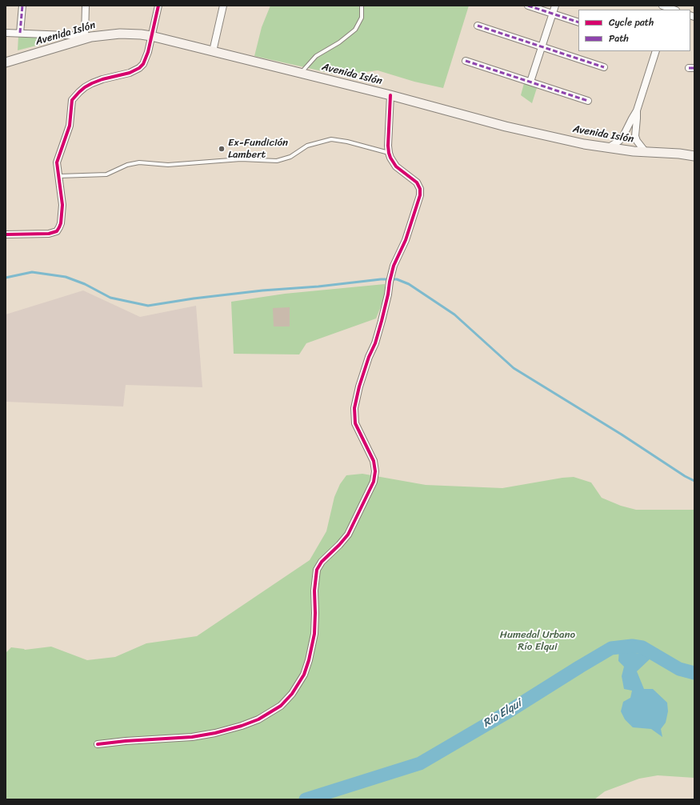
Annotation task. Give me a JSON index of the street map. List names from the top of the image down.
{
  "streets": {
    "main road": ["Avenida Islón"]
  },
  "water": ["Río Elqui"],
  "parks": ["Humedal Urbano Río Elqui"],
  "places": ["Ex-Fundición Lambert"],
  "legend": ["Cycle path", "Path"]
}
